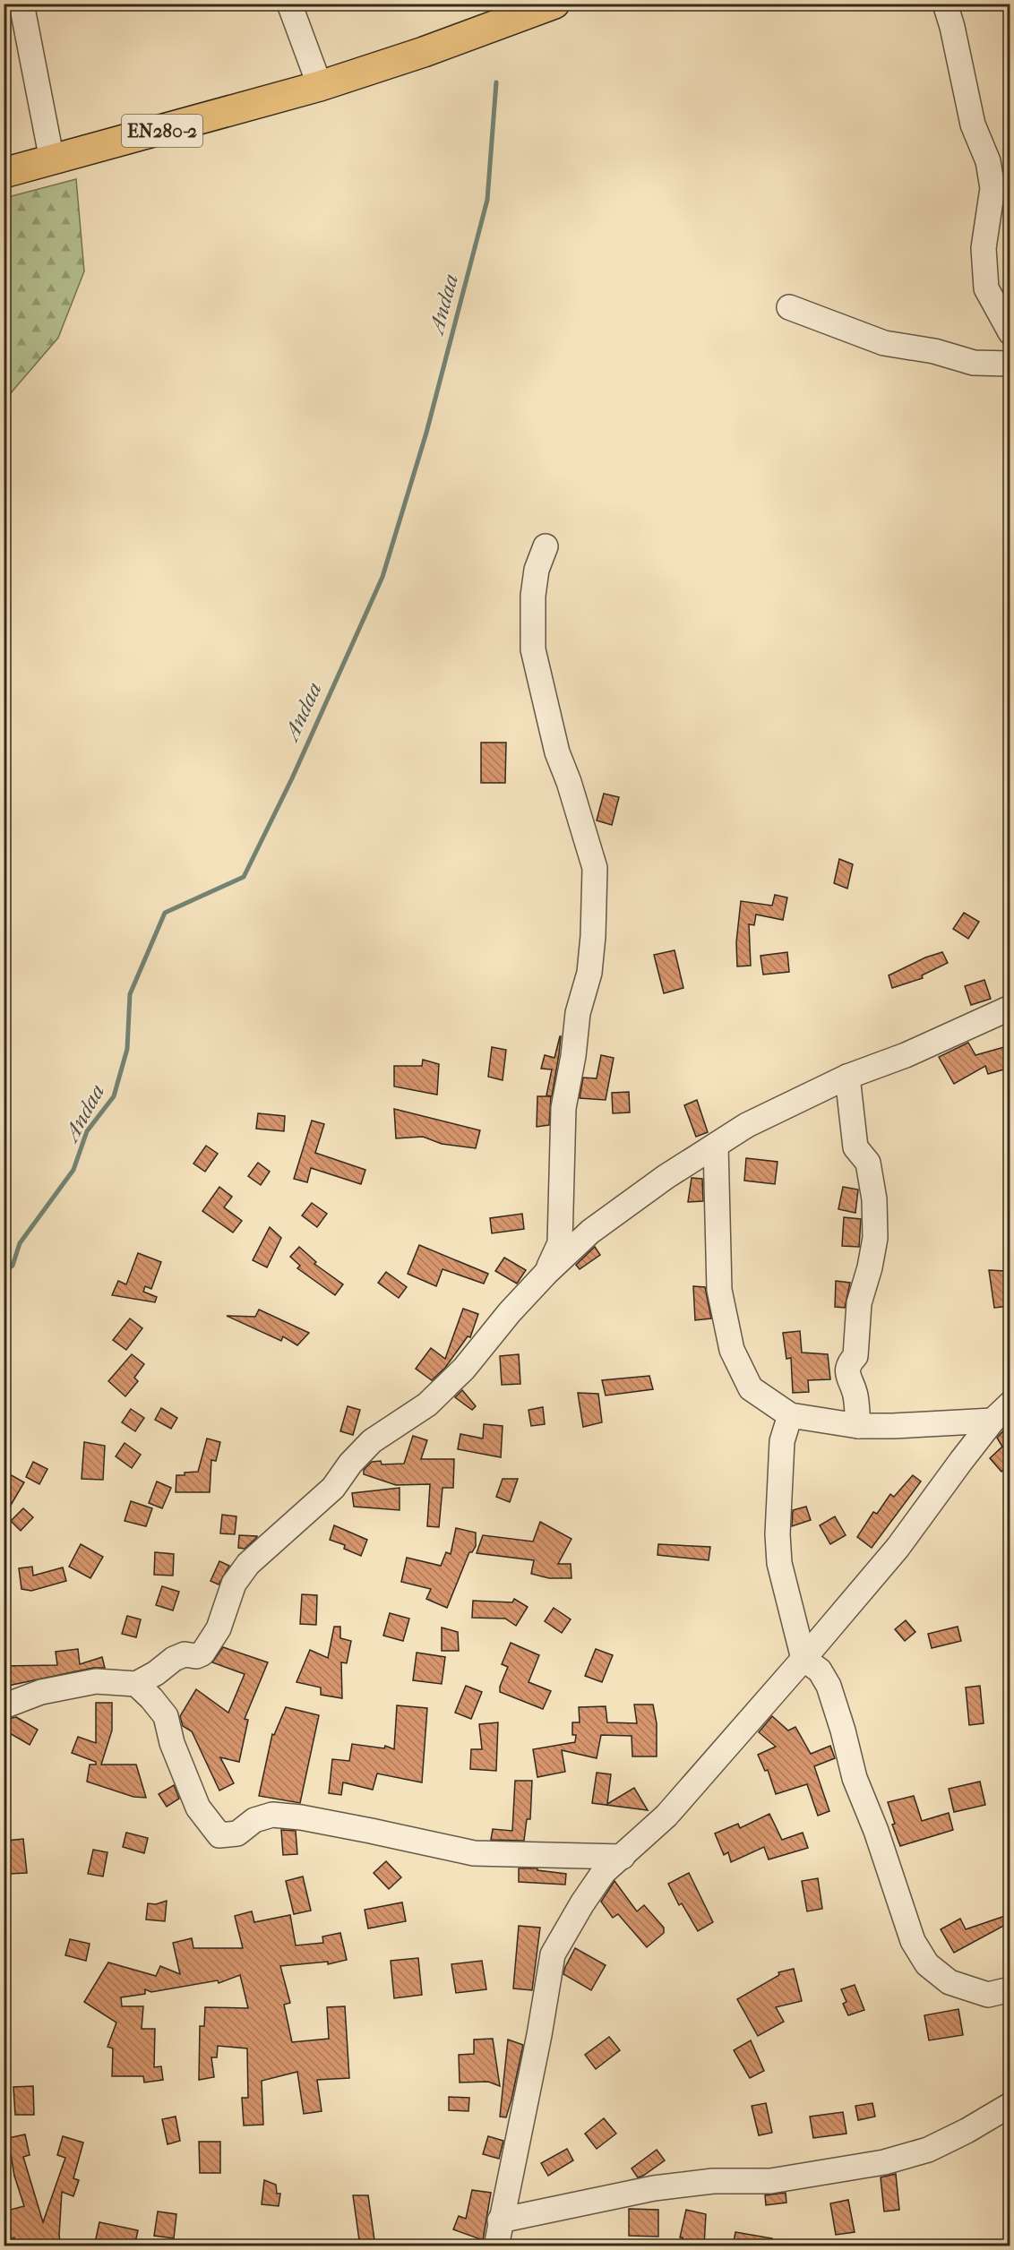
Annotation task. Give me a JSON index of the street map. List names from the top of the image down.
{
  "streets": {
    "main road": ["EN280-2"]
  },
  "water": ["Andaa"]
}
